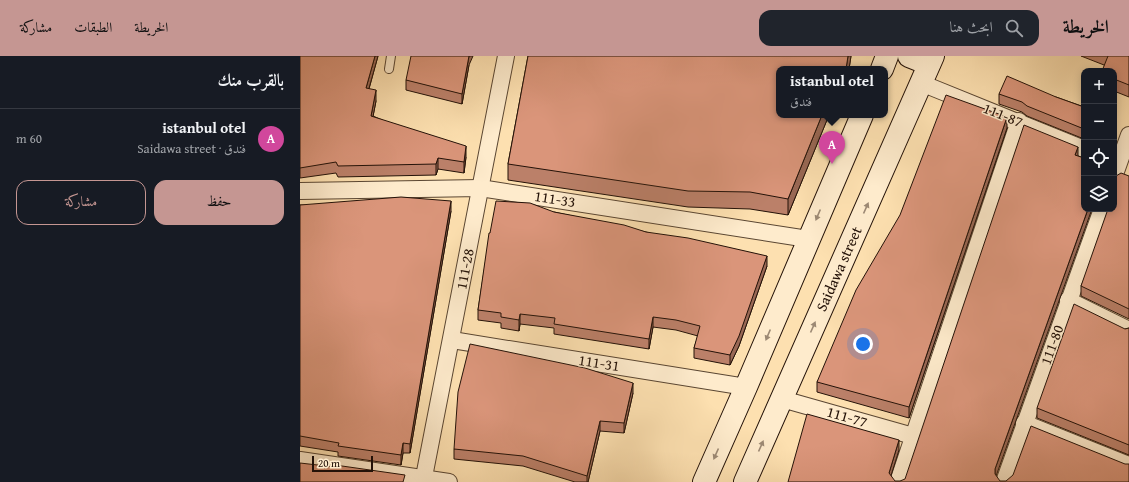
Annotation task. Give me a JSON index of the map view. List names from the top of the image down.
{
  "streets": {
    "street": [
      "111-87",
      "111-33",
      "111-28",
      "Saidawa street",
      "111-80",
      "111-31",
      "111-77"
    ]
  },
  "crossings": [
    ["111-87", "Saidawa street"],
    ["111-33", "111-28"],
    ["111-28", "111-31"],
    ["Saidawa street", "111-77"]
  ],
  "scale_bar": "20 m",
  "page": {
    "header": "الخريطة",
    "search": "ابحث هنا",
    "nav": ["الخريطة", "الطبقات", "مشاركة"],
    "heading": "بالقرب منك",
    "popup": ["istanbul otel", "فندق"],
    "map_buttons": ["+", "−"],
    "list": [
      {
        "mark": "A",
        "name": "istanbul otel",
        "note": "فندق · Saidawa street",
        "value": "60 m"
      }
    ],
    "pins": "A",
    "buttons": ["حفظ", "مشاركة"],
    "scale": "20 m"
  }
}
